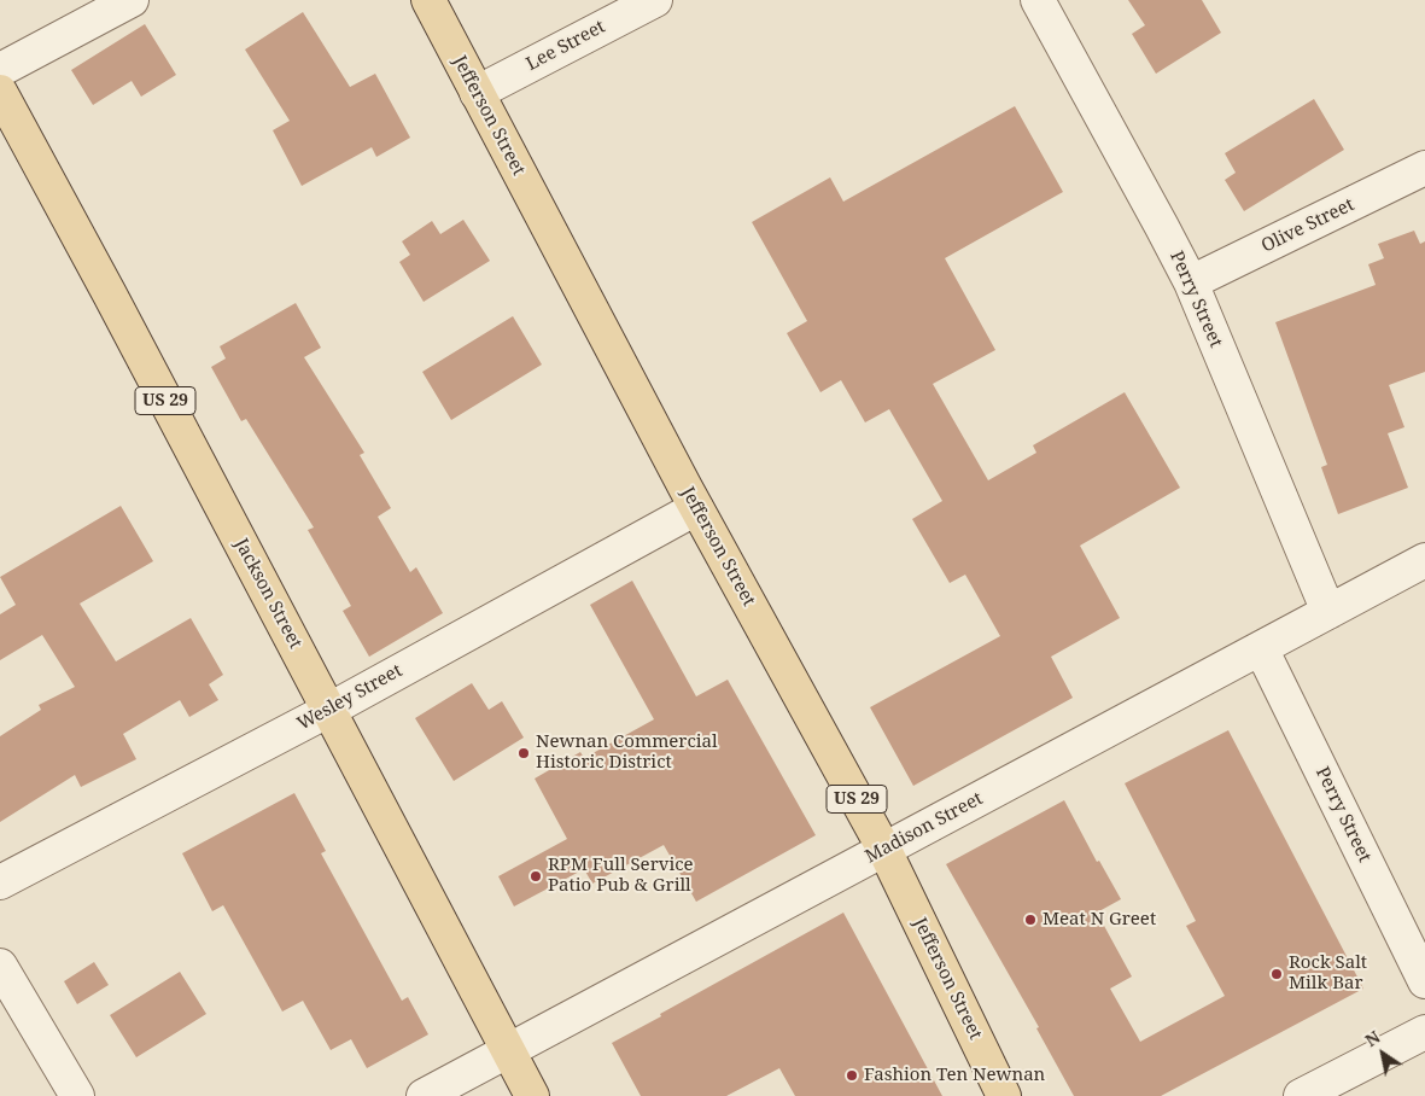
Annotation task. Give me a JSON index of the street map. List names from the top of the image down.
{
  "streets": {
    "main road": ["Jefferson Street", "US 29", "Jackson Street"],
    "street": [
      "Lee Street",
      "Olive Street",
      "Perry Street",
      "Wesley Street",
      "Madison Street"
    ]
  },
  "crossings": [
    ["Lee Street", "Jefferson Street"],
    ["Jefferson Street", "Wesley Street"],
    ["Jefferson Street", "Madison Street"],
    ["Olive Street", "Perry Street"],
    ["Perry Street", "Madison Street"],
    ["Jackson Street", "Wesley Street"],
    ["Jackson Street", "Madison Street"]
  ],
  "places": [
    "Newnan Commercial Historic District",
    "RPM Full Service Patio Pub & Grill",
    "Meat N Greet",
    "Rock Salt Milk Bar",
    "Fashion Ten Newnan"
  ],
  "north": "top left"
}
